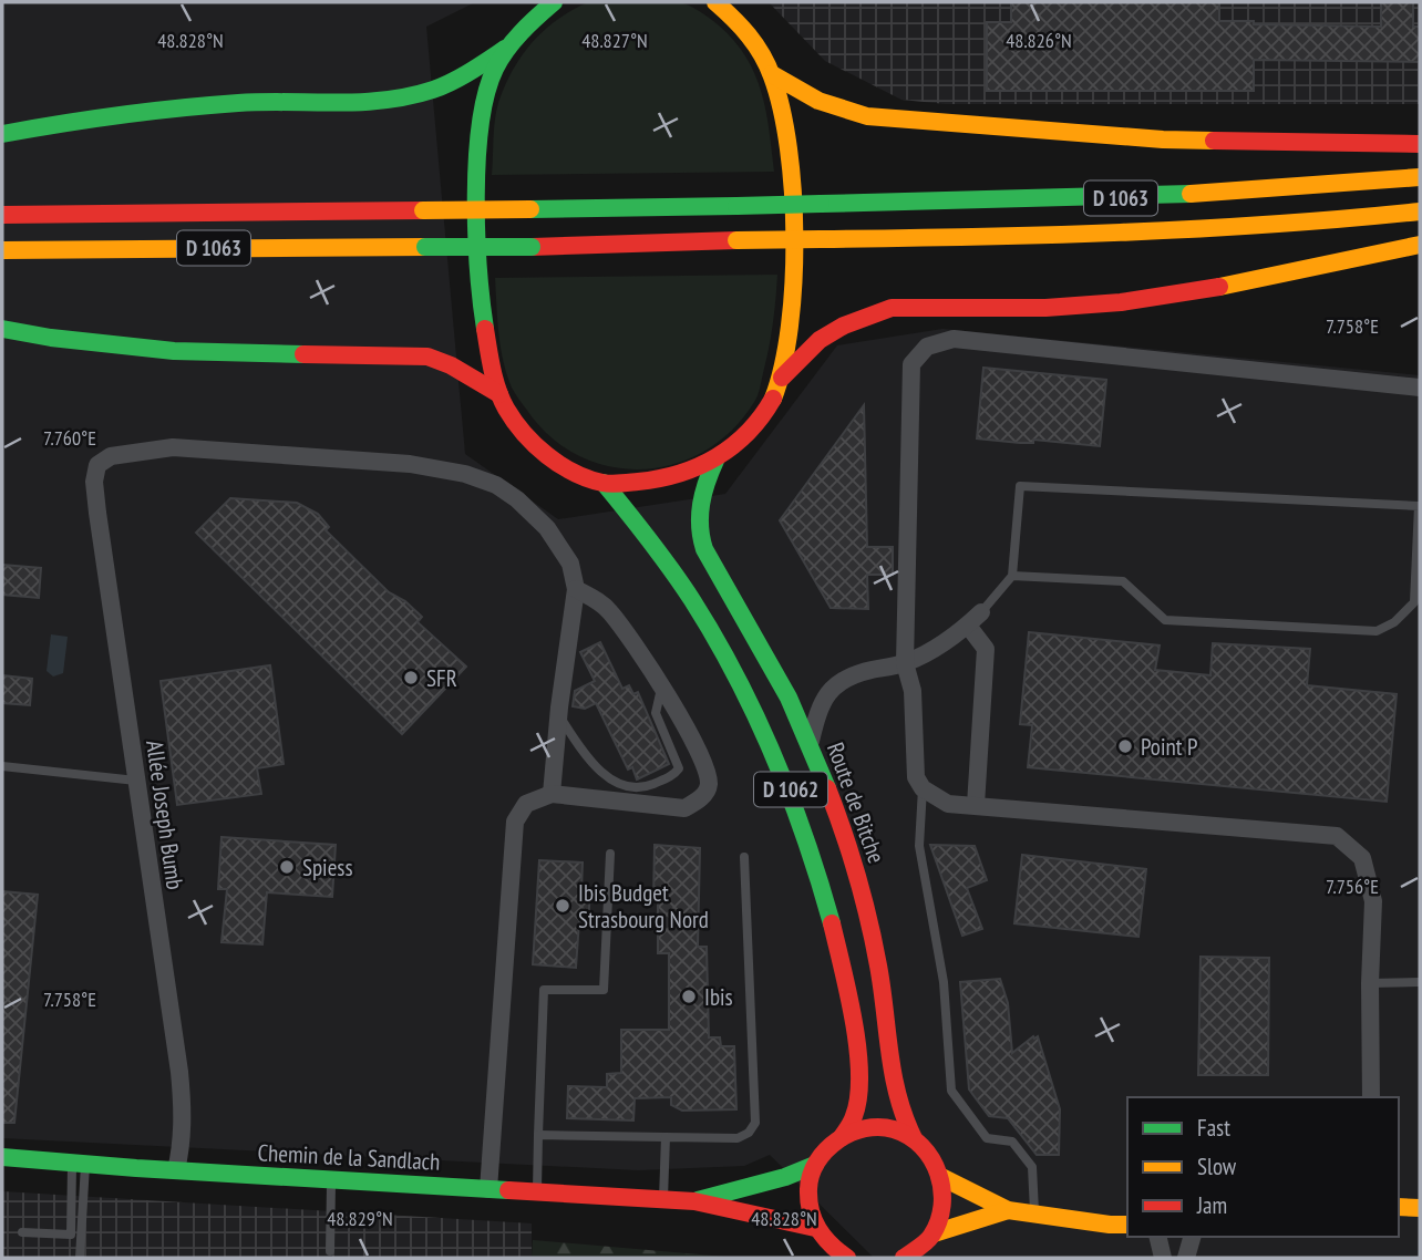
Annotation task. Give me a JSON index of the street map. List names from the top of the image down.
{
  "streets": {
    "main road": [
      "D 1063",
      "D 1062",
      "Route de Bitche",
      "Chemin de la Sandlach"
    ],
    "street": ["Allée Joseph Bumb"]
  },
  "crossings": [
    ["Allée Joseph Bumb", "Chemin de la Sandlach"]
  ],
  "places": [
    "SFR",
    "Point P",
    "Spiess",
    "Ibis Budget Strasbourg Nord",
    "Ibis"
  ],
  "legend": ["Fast", "Slow", "Jam"],
  "coordinates": [
    "48.826°N",
    "48.828°N",
    "48.827°N",
    "7.758°E",
    "7.760°E",
    "7.756°E",
    "48.829°N"
  ]
}
